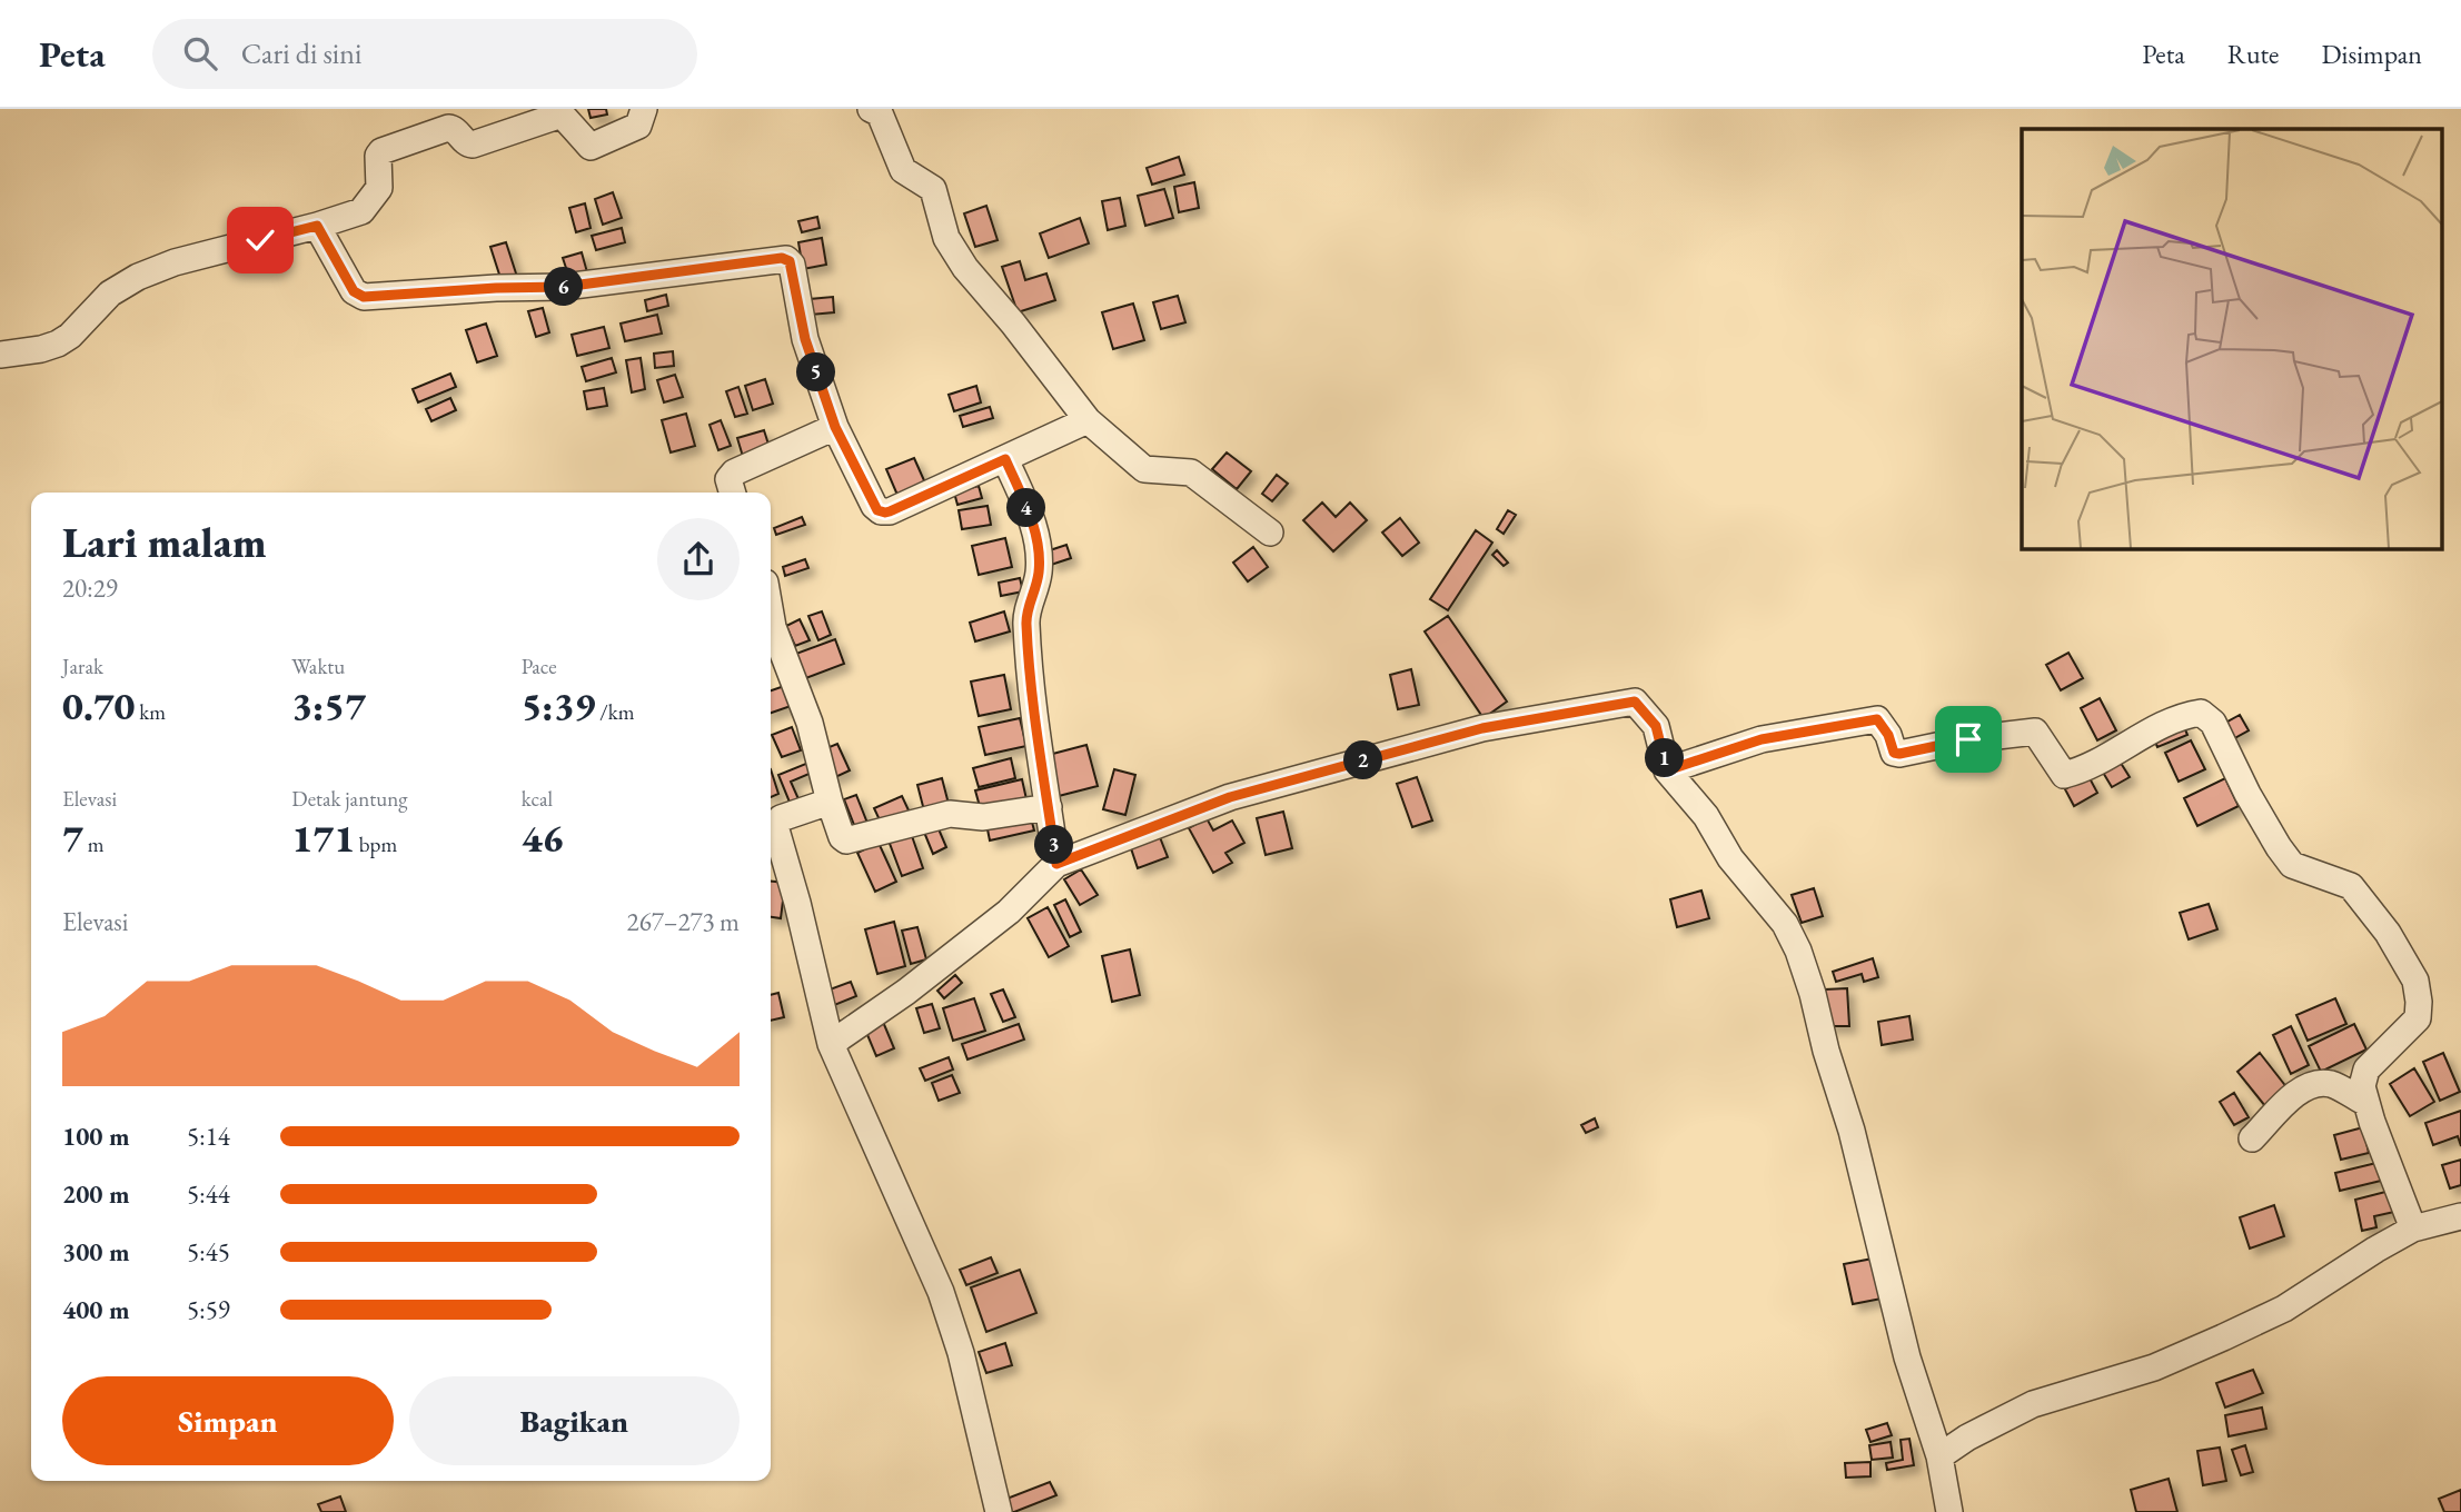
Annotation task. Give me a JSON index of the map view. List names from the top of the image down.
{
  "page": {
    "header": "Peta",
    "search": "Cari di sini",
    "nav": ["Peta", "Rute", "Disimpan"],
    "pins": [
      "6",
      "5",
      "4",
      "1",
      "2",
      "3"
    ],
    "heading": ["Lari malam", "20:29"],
    "stats": [
      ["Jarak", "0.70 km"],
      ["Waktu", "3:57"],
      ["Pace", "5:39 /km"],
      ["Elevasi", "7 m"],
      ["Detak jantung", "171 bpm"],
      ["kcal", "46"]
    ],
    "chart": ["Elevasi", "267–273 m"],
    "list": [
      {
        "name": "100 m",
        "note": "5:14"
      },
      {
        "name": "200 m",
        "note": "5:44"
      },
      {
        "name": "300 m",
        "note": "5:45"
      },
      {
        "name": "400 m",
        "note": "5:59"
      }
    ],
    "buttons": ["Simpan", "Bagikan"]
  }
}
